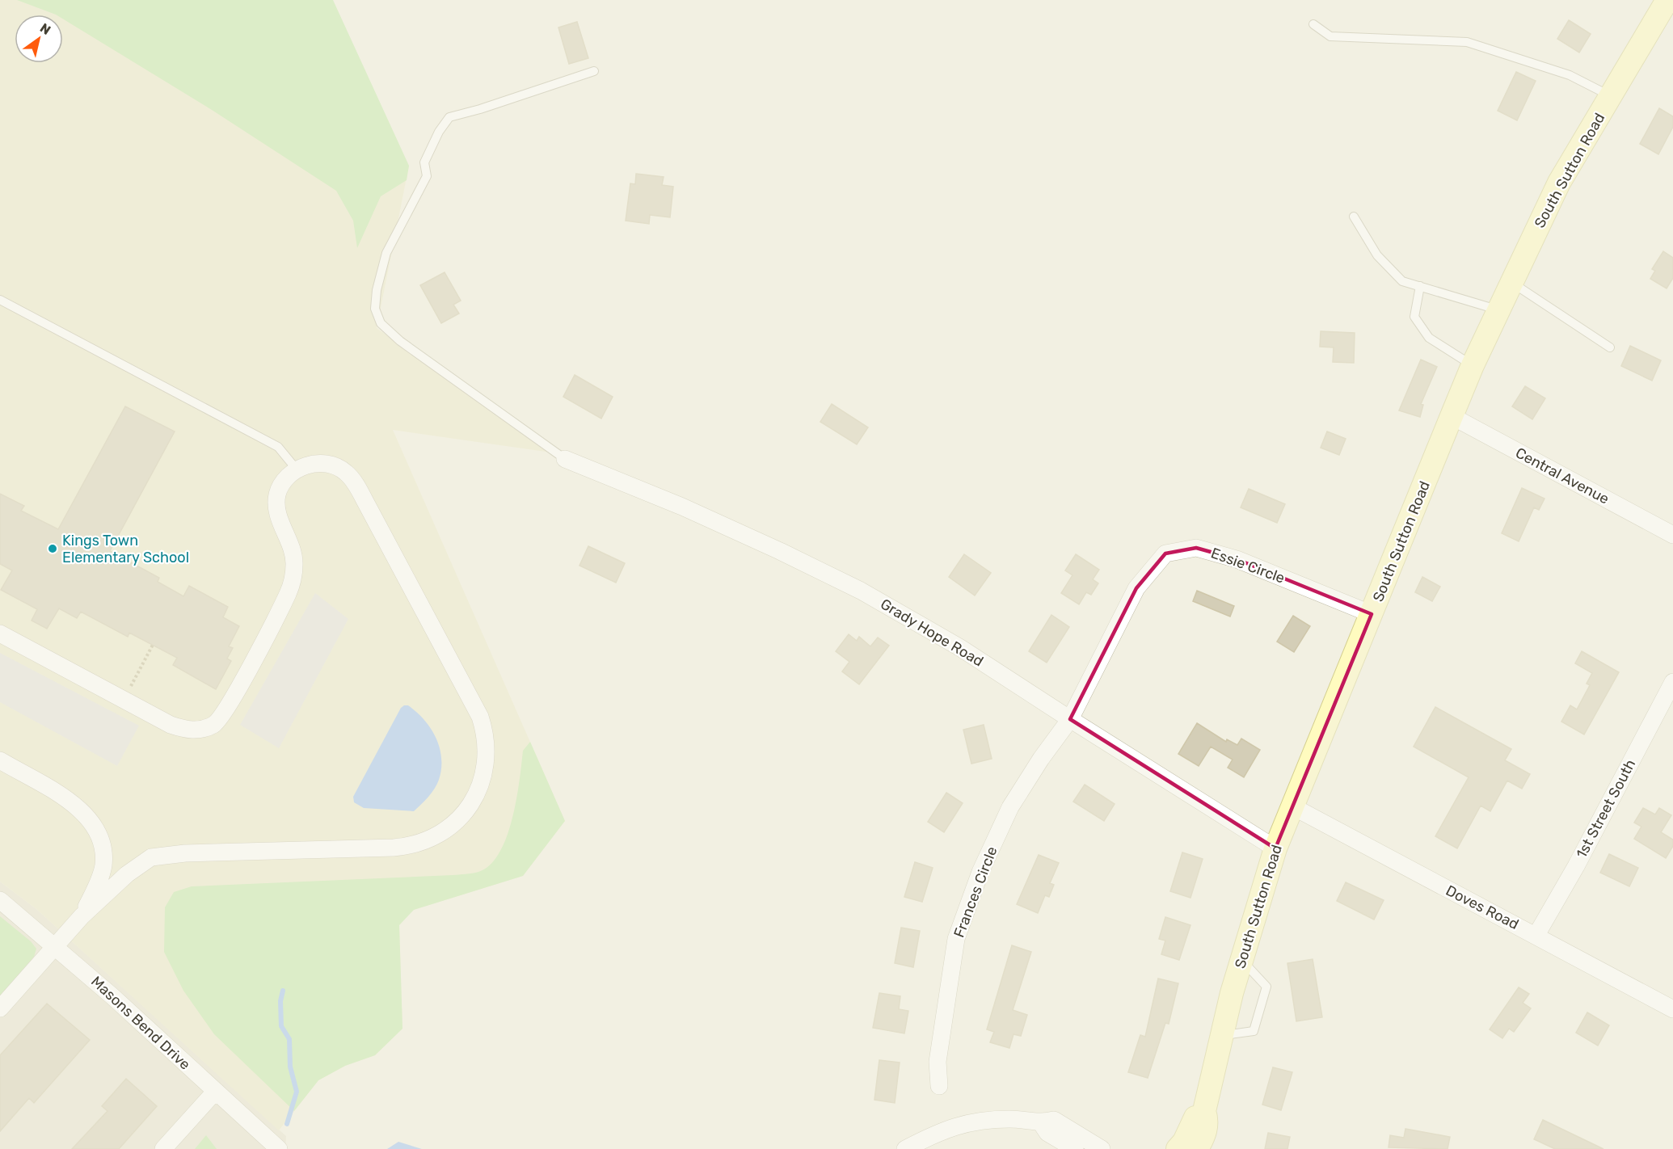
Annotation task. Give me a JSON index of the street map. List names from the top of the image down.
{
  "streets": {
    "main road": ["South Sutton Road"],
    "street": [
      "Central Avenue",
      "Essie Circle",
      "Grady Hope Road",
      "1st Street South",
      "Frances Circle",
      "Doves Road",
      "Masons Bend Drive"
    ]
  },
  "crossings": [
    ["South Sutton Road", "Central Avenue"],
    ["South Sutton Road", "Essie Circle"],
    ["South Sutton Road", "Grady Hope Road"],
    ["South Sutton Road", "Doves Road"],
    ["Essie Circle", "Grady Hope Road"],
    ["Essie Circle", "Frances Circle"],
    ["Grady Hope Road", "Frances Circle"],
    ["1st Street South", "Doves Road"]
  ],
  "places": ["Kings Town Elementary School"],
  "north": "top right"
}
